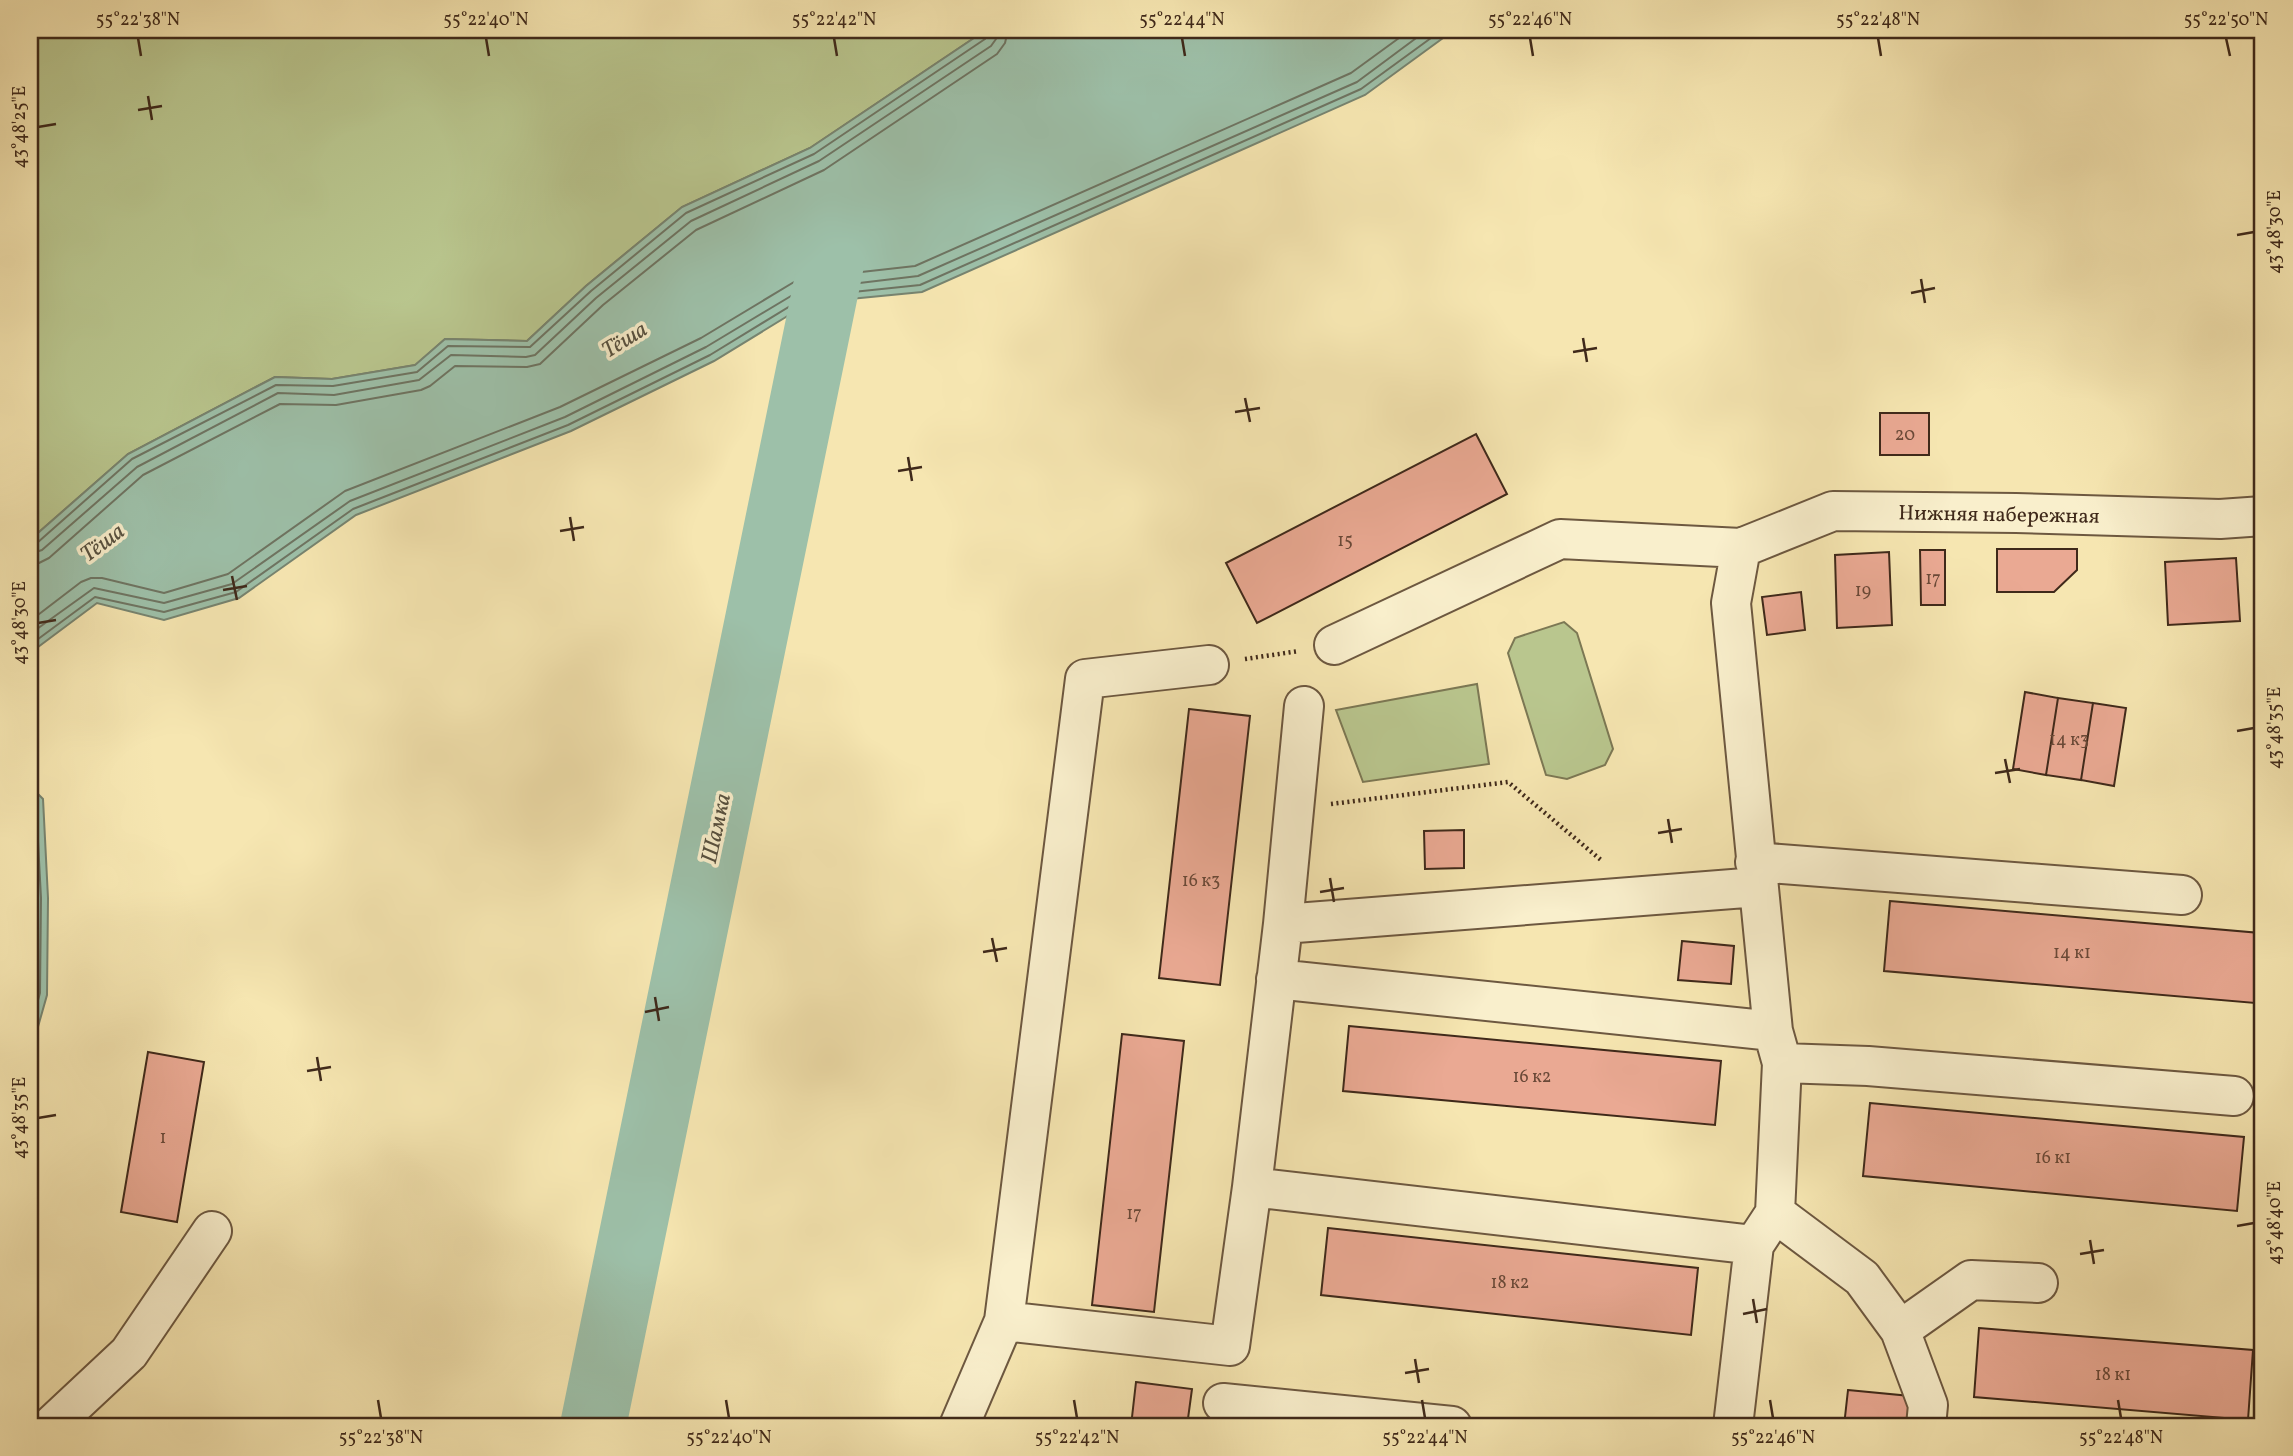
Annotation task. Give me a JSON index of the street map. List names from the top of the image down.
{
  "streets": {
    "street": ["Нижняя набережная"]
  },
  "water": ["Тёша", "Шамка"],
  "house_numbers": [
    "20",
    "15",
    "17",
    "19",
    "14 к3",
    "16 к3",
    "14 к1",
    "16 к2",
    "1",
    "16 к1",
    "17",
    "18 к2",
    "18 к1"
  ],
  "coordinates": [
    "55°22'38\"N",
    "55°22'40\"N",
    "55°22'42\"N",
    "55°22'44\"N",
    "55°22'46\"N",
    "55°22'48\"N",
    "55°22'50\"N",
    "43°48'25\"E",
    "43°48'30\"E",
    "43°48'35\"E",
    "43°48'40\"E"
  ]
}
